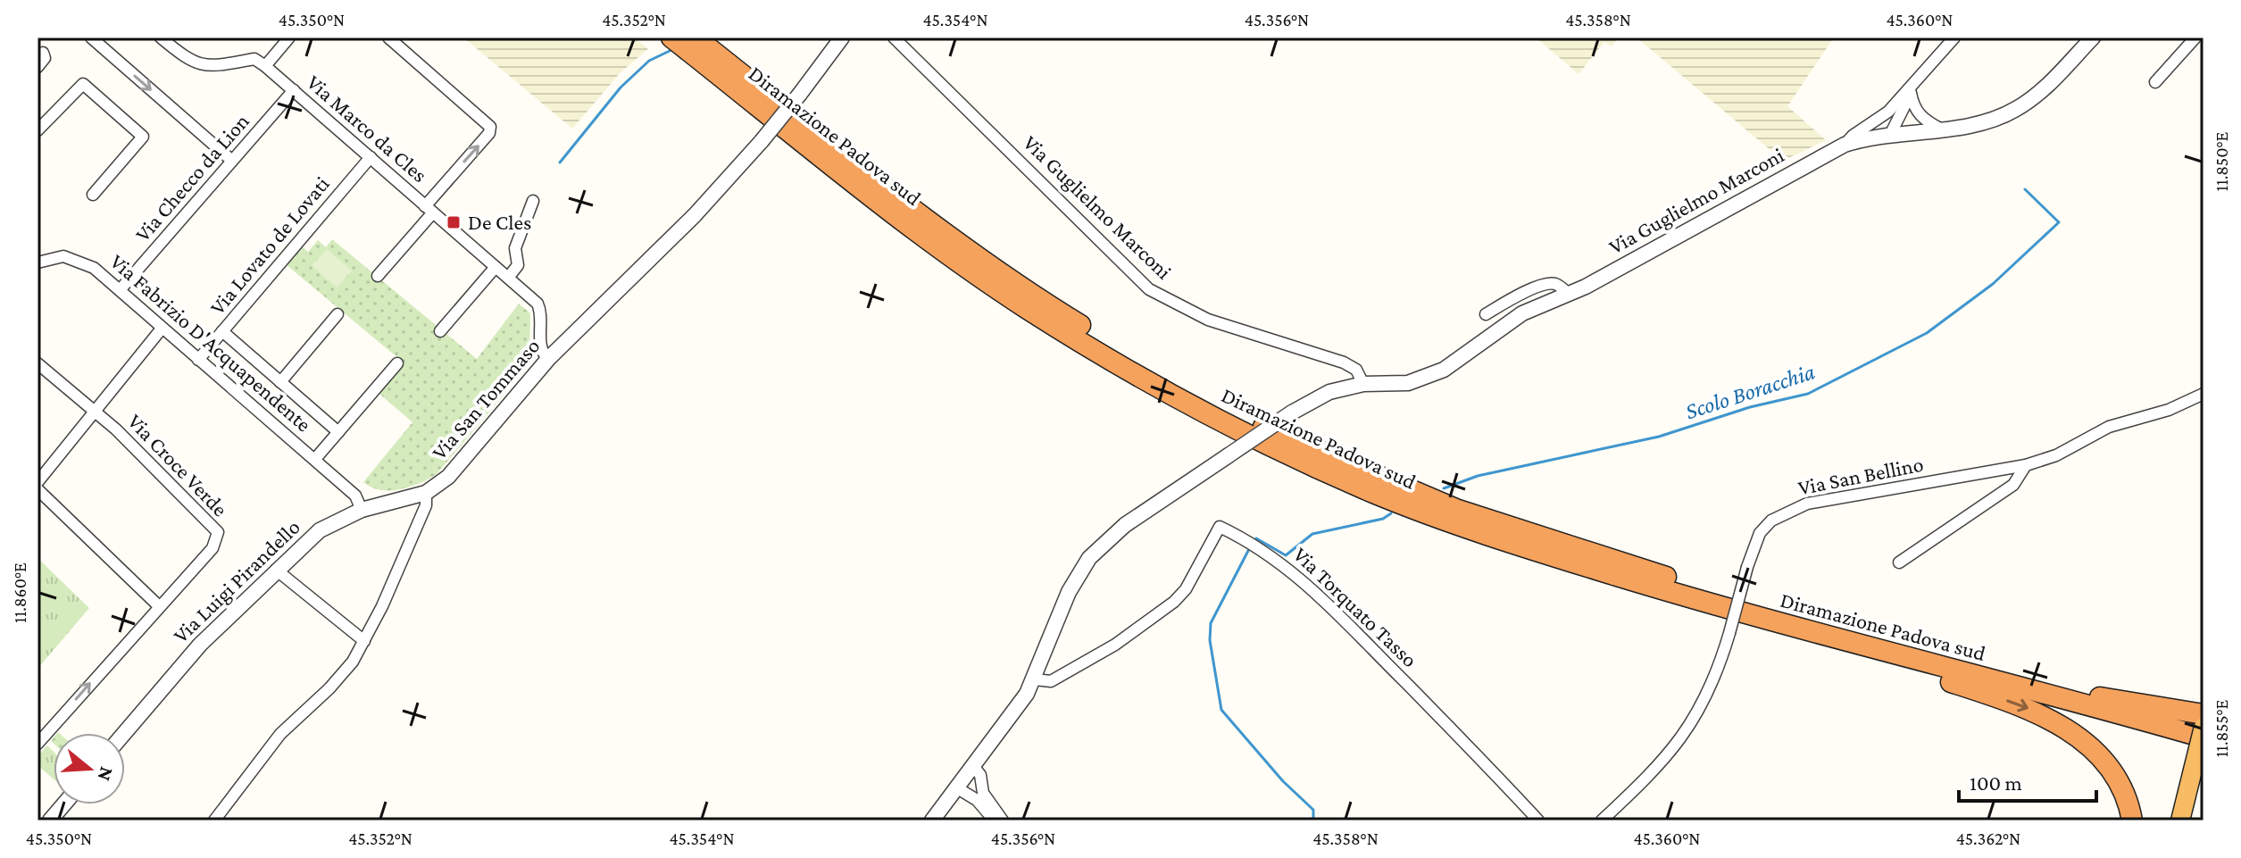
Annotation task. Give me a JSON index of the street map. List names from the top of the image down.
{
  "streets": {
    "highway": ["Diramazione Padova sud"],
    "street": [
      "Via Marco da Cles",
      "Via Checco da Lion",
      "Via Guglielmo Marconi",
      "Via Lovato de Lovati",
      "Via Fabrizio D'Acquapendente",
      "Via San Tommaso",
      "Via Croce Verde",
      "Via San Bellino",
      "Via Luigi Pirandello",
      "Via Torquato Tasso"
    ]
  },
  "crossings": [
    ["Via Marco da Cles", "Via Checco da Lion"],
    ["Via Marco da Cles", "Via Lovato de Lovati"],
    ["Via Marco da Cles", "Via San Tommaso"],
    ["Via Checco da Lion", "Via Fabrizio D'Acquapendente"],
    ["Via Lovato de Lovati", "Via Fabrizio D'Acquapendente"],
    ["Via Fabrizio D'Acquapendente", "Via Luigi Pirandello"],
    ["Via San Tommaso", "Via Luigi Pirandello"]
  ],
  "one_way": ["Via Croce Verde"],
  "water": ["Scolo Boracchia"],
  "places": {
    "transit": ["De Cles"]
  },
  "scale_bar": "100 m",
  "north": "right",
  "coordinates": [
    "45.350°N",
    "45.352°N",
    "45.354°N",
    "45.356°N",
    "45.358°N",
    "45.360°N",
    "11.850°E",
    "11.860°E",
    "11.855°E",
    "45.362°N"
  ]
}
